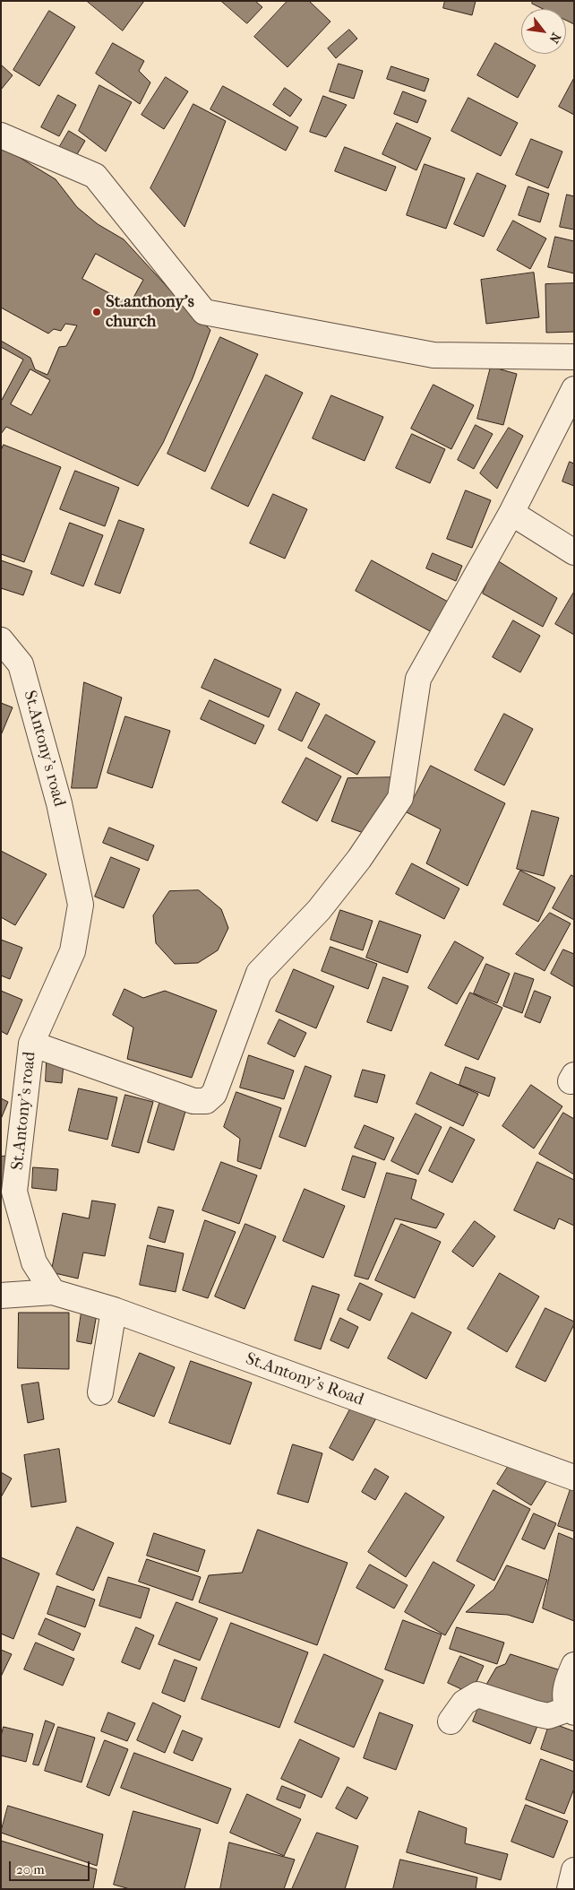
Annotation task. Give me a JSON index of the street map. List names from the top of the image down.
{
  "streets": {
    "street": ["St.Antony's road", "St.Antony's Road"]
  },
  "places": ["St.anthony's church"],
  "scale_bar": "20 m",
  "north": "bottom right"
}
